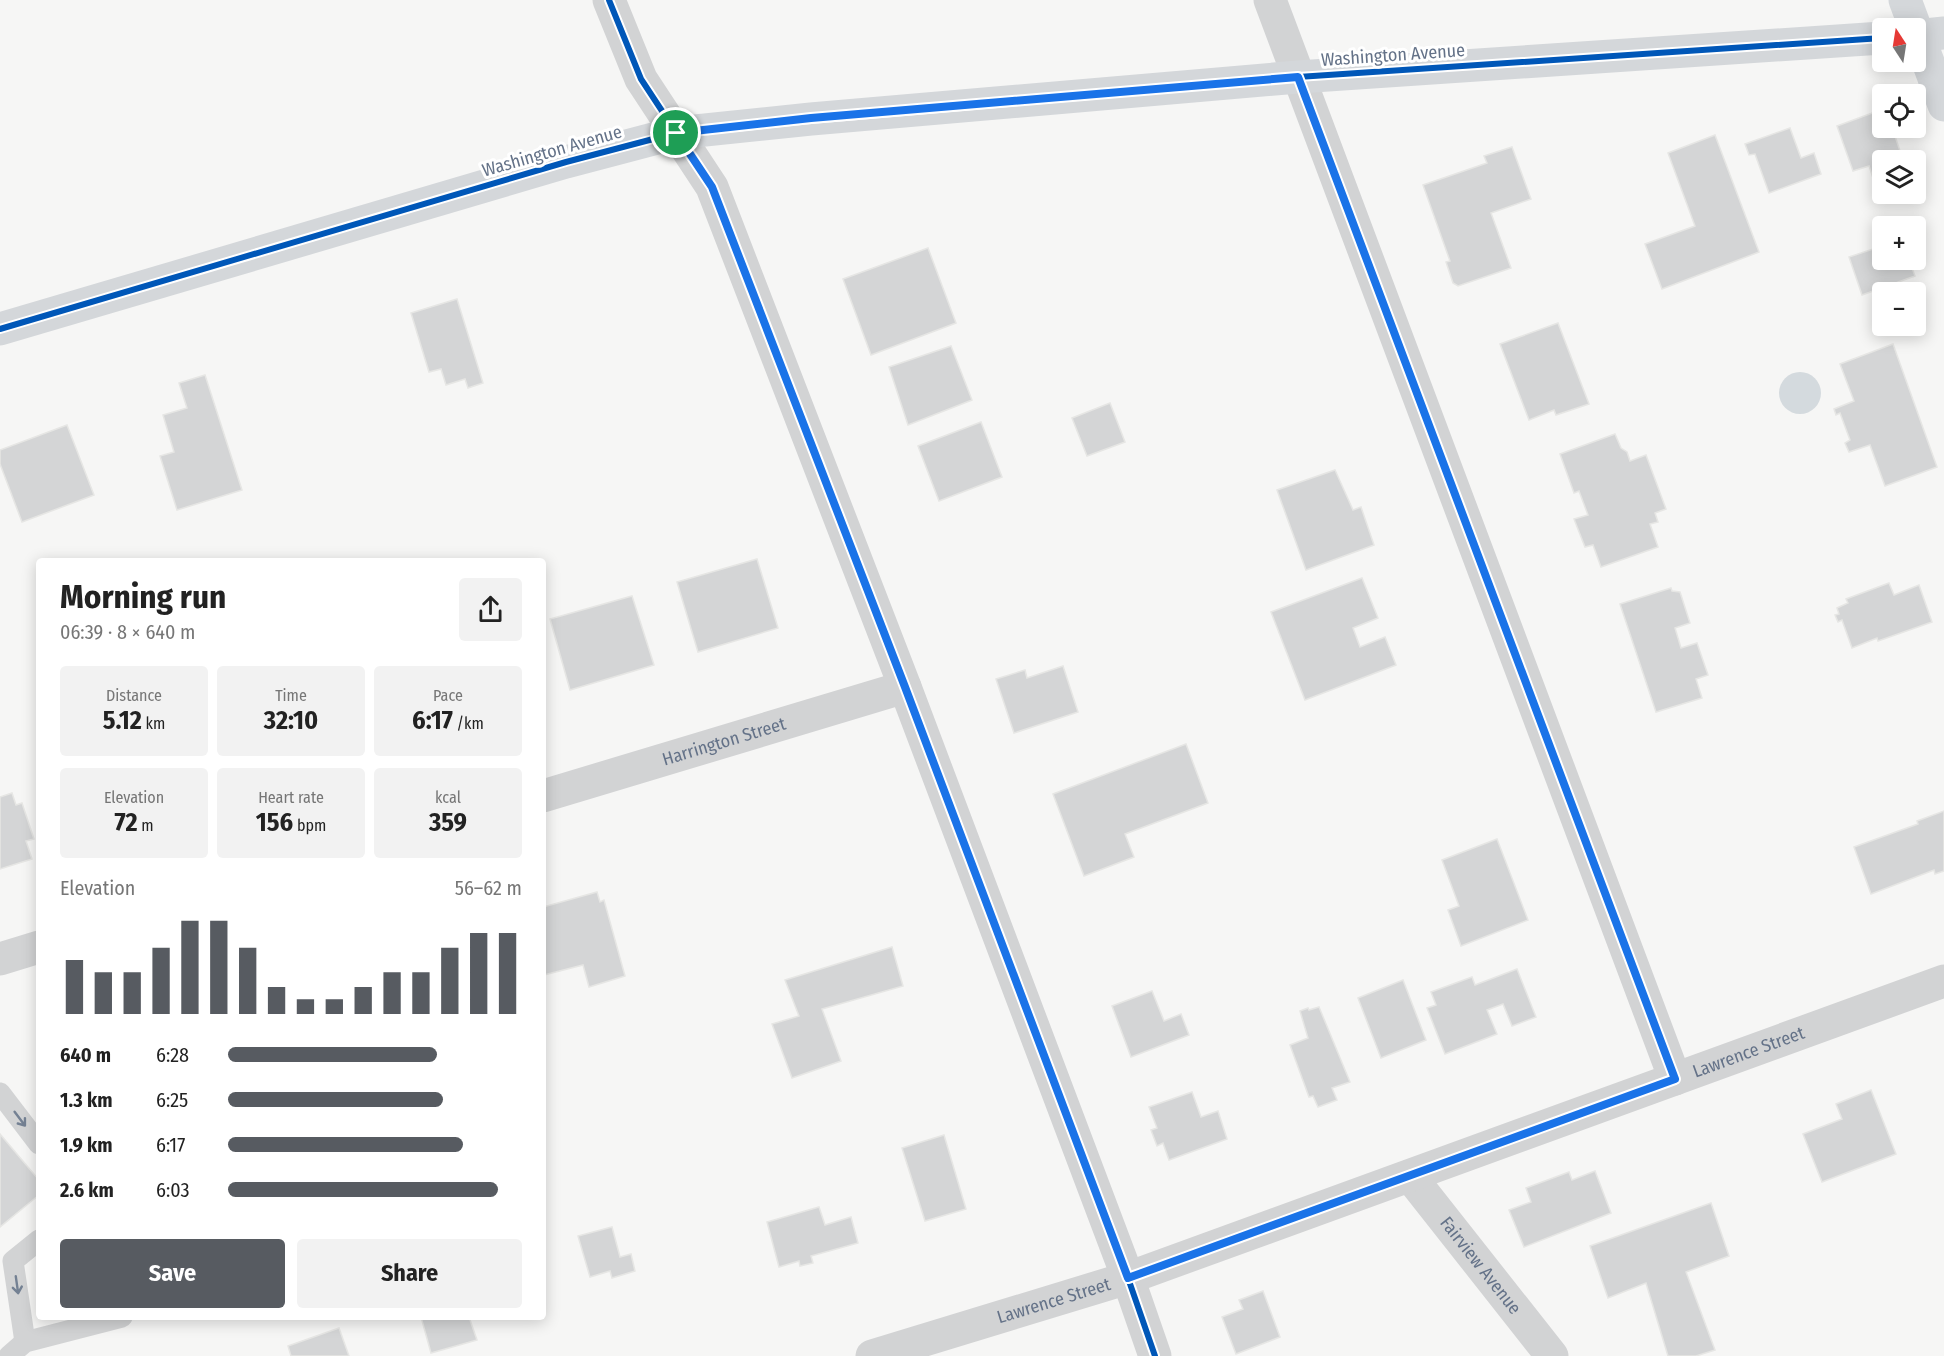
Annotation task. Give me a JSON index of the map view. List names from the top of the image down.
{
  "streets": {
    "street": [
      "Washington Avenue",
      "Harrington Street",
      "Lawrence Street",
      "Fairview Avenue"
    ]
  },
  "crossings": [
    ["Lawrence Street", "Fairview Avenue"]
  ],
  "north": "top",
  "page": {
    "map_buttons": ["+", "−"],
    "heading": ["Morning run", "06:39 · 8 × 640 m"],
    "stats": [
      ["Distance", "5.12 km"],
      ["Time", "32:10"],
      ["Pace", "6:17 /km"],
      ["Elevation", "72 m"],
      ["Heart rate", "156 bpm"],
      ["kcal", "359"]
    ],
    "chart": ["Elevation", "56–62 m"],
    "list": [
      {
        "name": "640 m",
        "note": "6:28"
      },
      {
        "name": "1.3 km",
        "note": "6:25"
      },
      {
        "name": "1.9 km",
        "note": "6:17"
      },
      {
        "name": "2.6 km",
        "note": "6:03"
      }
    ],
    "buttons": ["Save", "Share"]
  }
}
